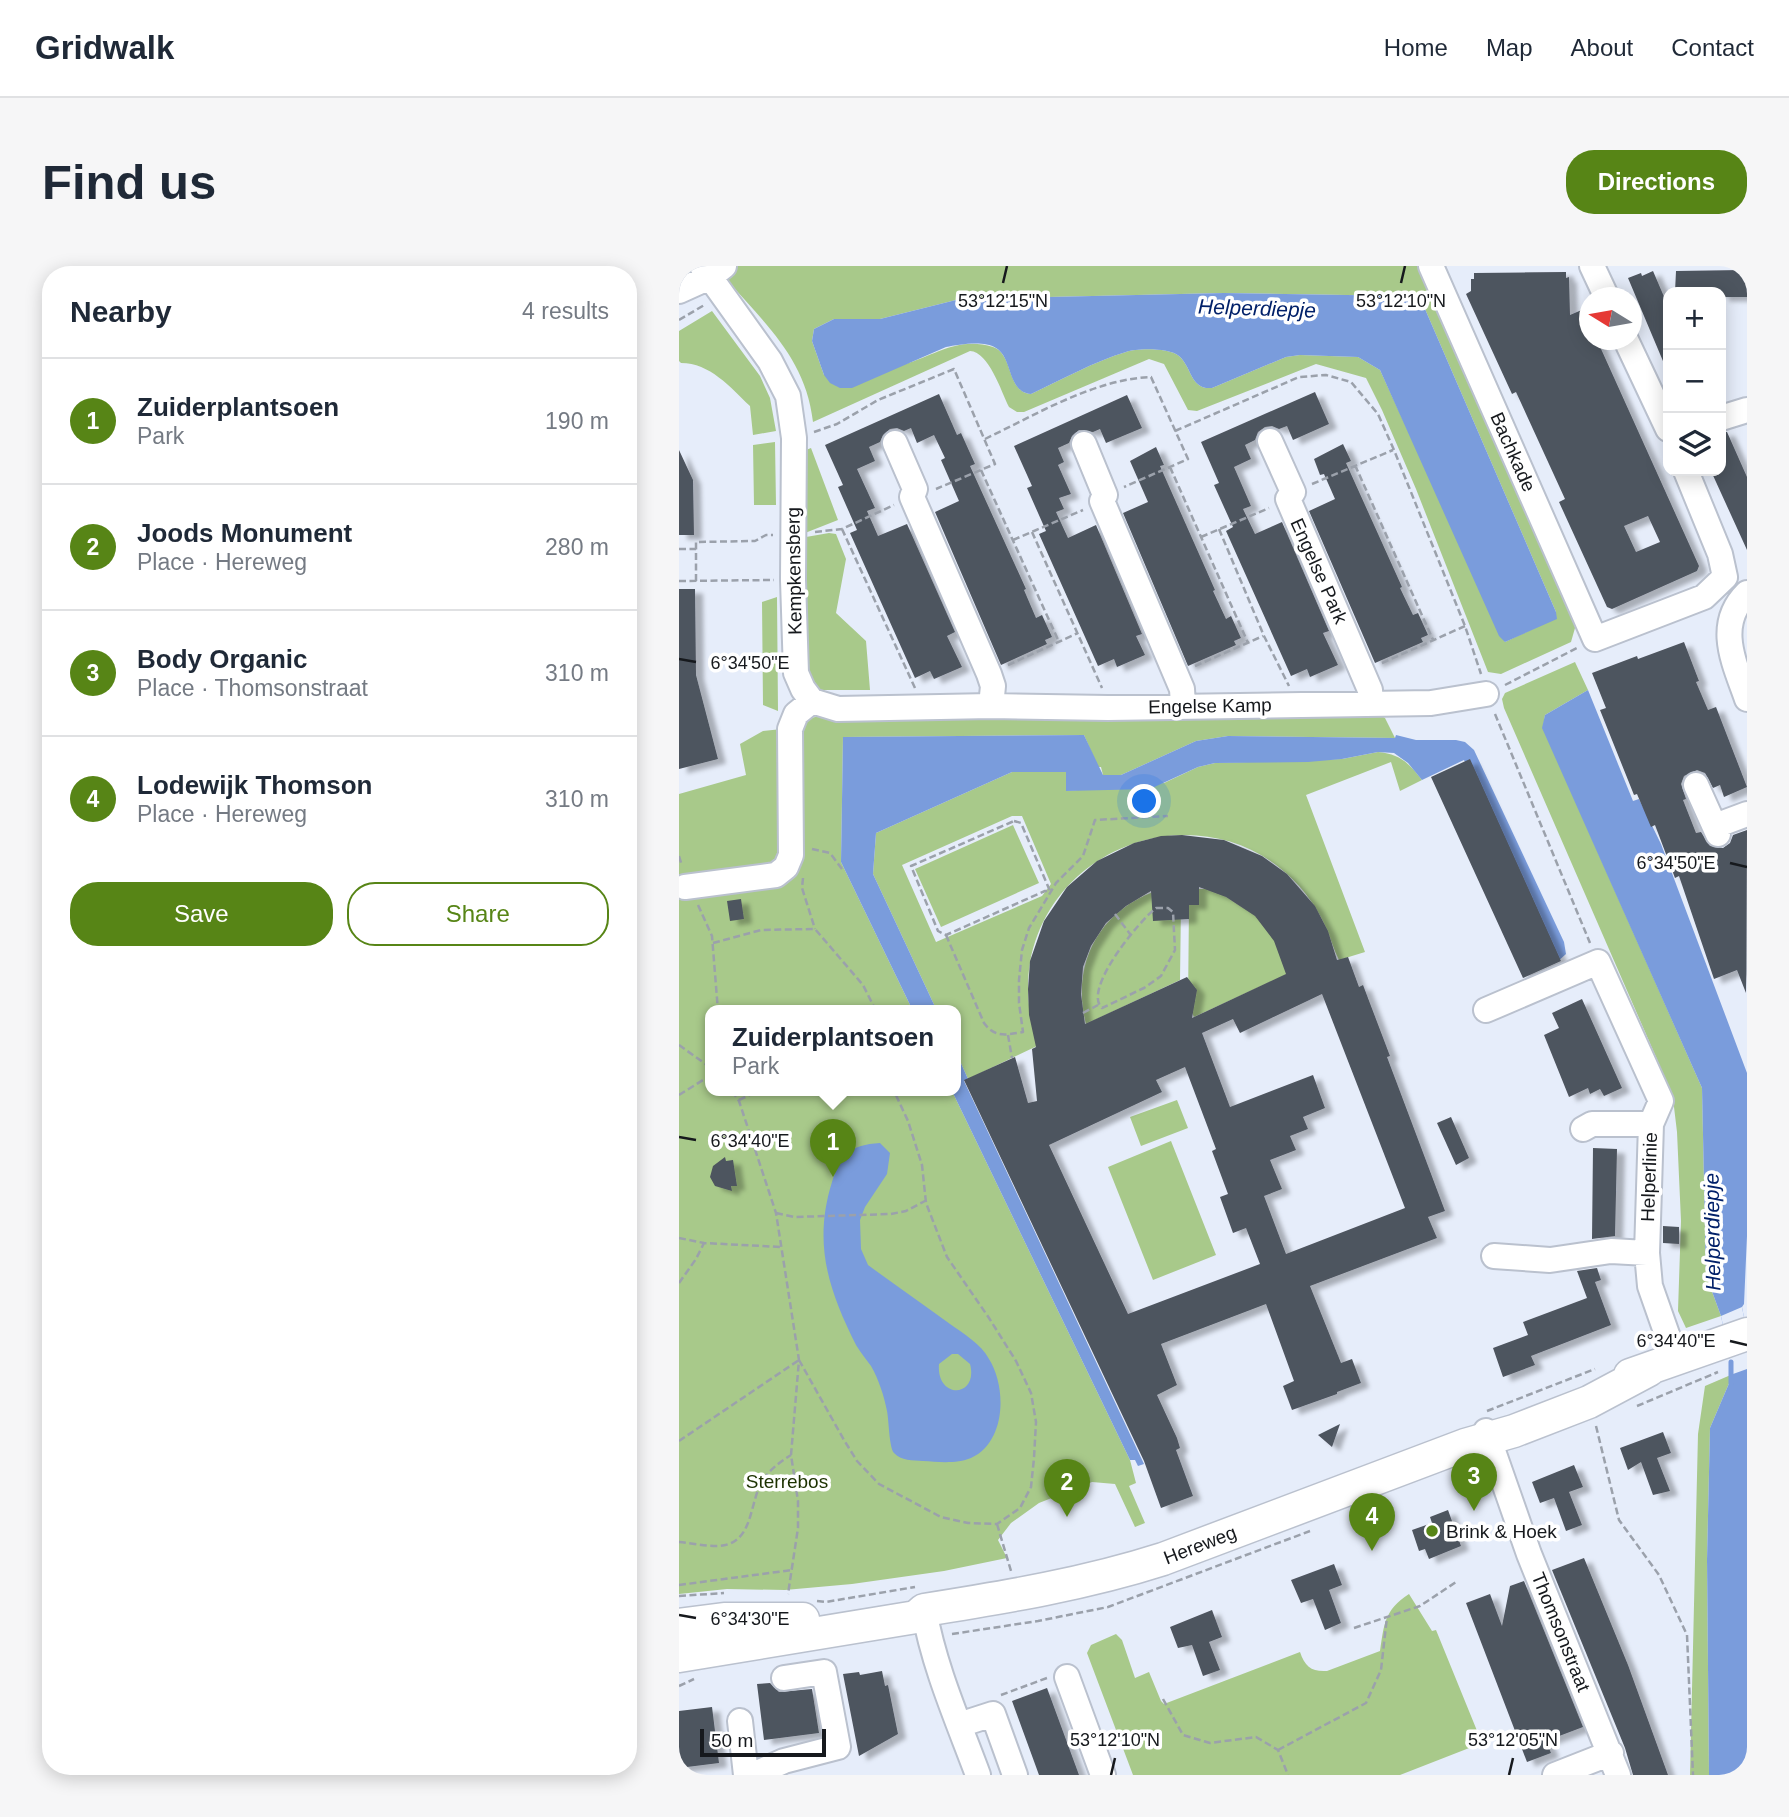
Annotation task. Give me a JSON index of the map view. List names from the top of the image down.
{
  "streets": {
    "main road": ["Hereweg"],
    "street": [
      "Bachkade",
      "Kempkensberg",
      "Engelse Park",
      "Engelse Kamp",
      "Helperlinie",
      "Thomsonstraat"
    ]
  },
  "crossings": [
    ["Kempkensberg", "Engelse Kamp"],
    ["Engelse Park", "Engelse Kamp"],
    ["Helperlinie", "Hereweg"],
    ["Hereweg", "Thomsonstraat"]
  ],
  "water": ["Helperdiepje"],
  "parks": ["Sterrebos"],
  "places": ["Brink & Hoek"],
  "scale_bar": "50 m",
  "north": "left",
  "page": {
    "header": "Gridwalk",
    "nav": [
      "Home",
      "Map",
      "About",
      "Contact"
    ],
    "buttons": [
      "Directions",
      ["Save", "Share"]
    ],
    "title": "Find us",
    "heading": ["Nearby", "4 results"],
    "map_buttons": ["+", "−"],
    "list": [
      {
        "mark": "1",
        "name": "Zuiderplantsoen",
        "note": "Park",
        "value": "190 m"
      },
      {
        "mark": "2",
        "name": "Joods Monument",
        "note": "Place · Hereweg",
        "value": "280 m"
      },
      {
        "mark": "3",
        "name": "Body Organic",
        "note": "Place · Thomsonstraat",
        "value": "310 m"
      },
      {
        "mark": "4",
        "name": "Lodewijk Thomson",
        "note": "Place · Hereweg",
        "value": "310 m"
      }
    ],
    "popup": ["Zuiderplantsoen", "Park"],
    "pins": [
      "1",
      "3",
      "2",
      "4"
    ],
    "scale": "50 m"
  },
  "coordinates": [
    "53°12'15\"N",
    "53°12'10\"N",
    "6°34'50\"E",
    "6°34'40\"E",
    "6°34'30\"E",
    "53°12'05\"N"
  ]
}
